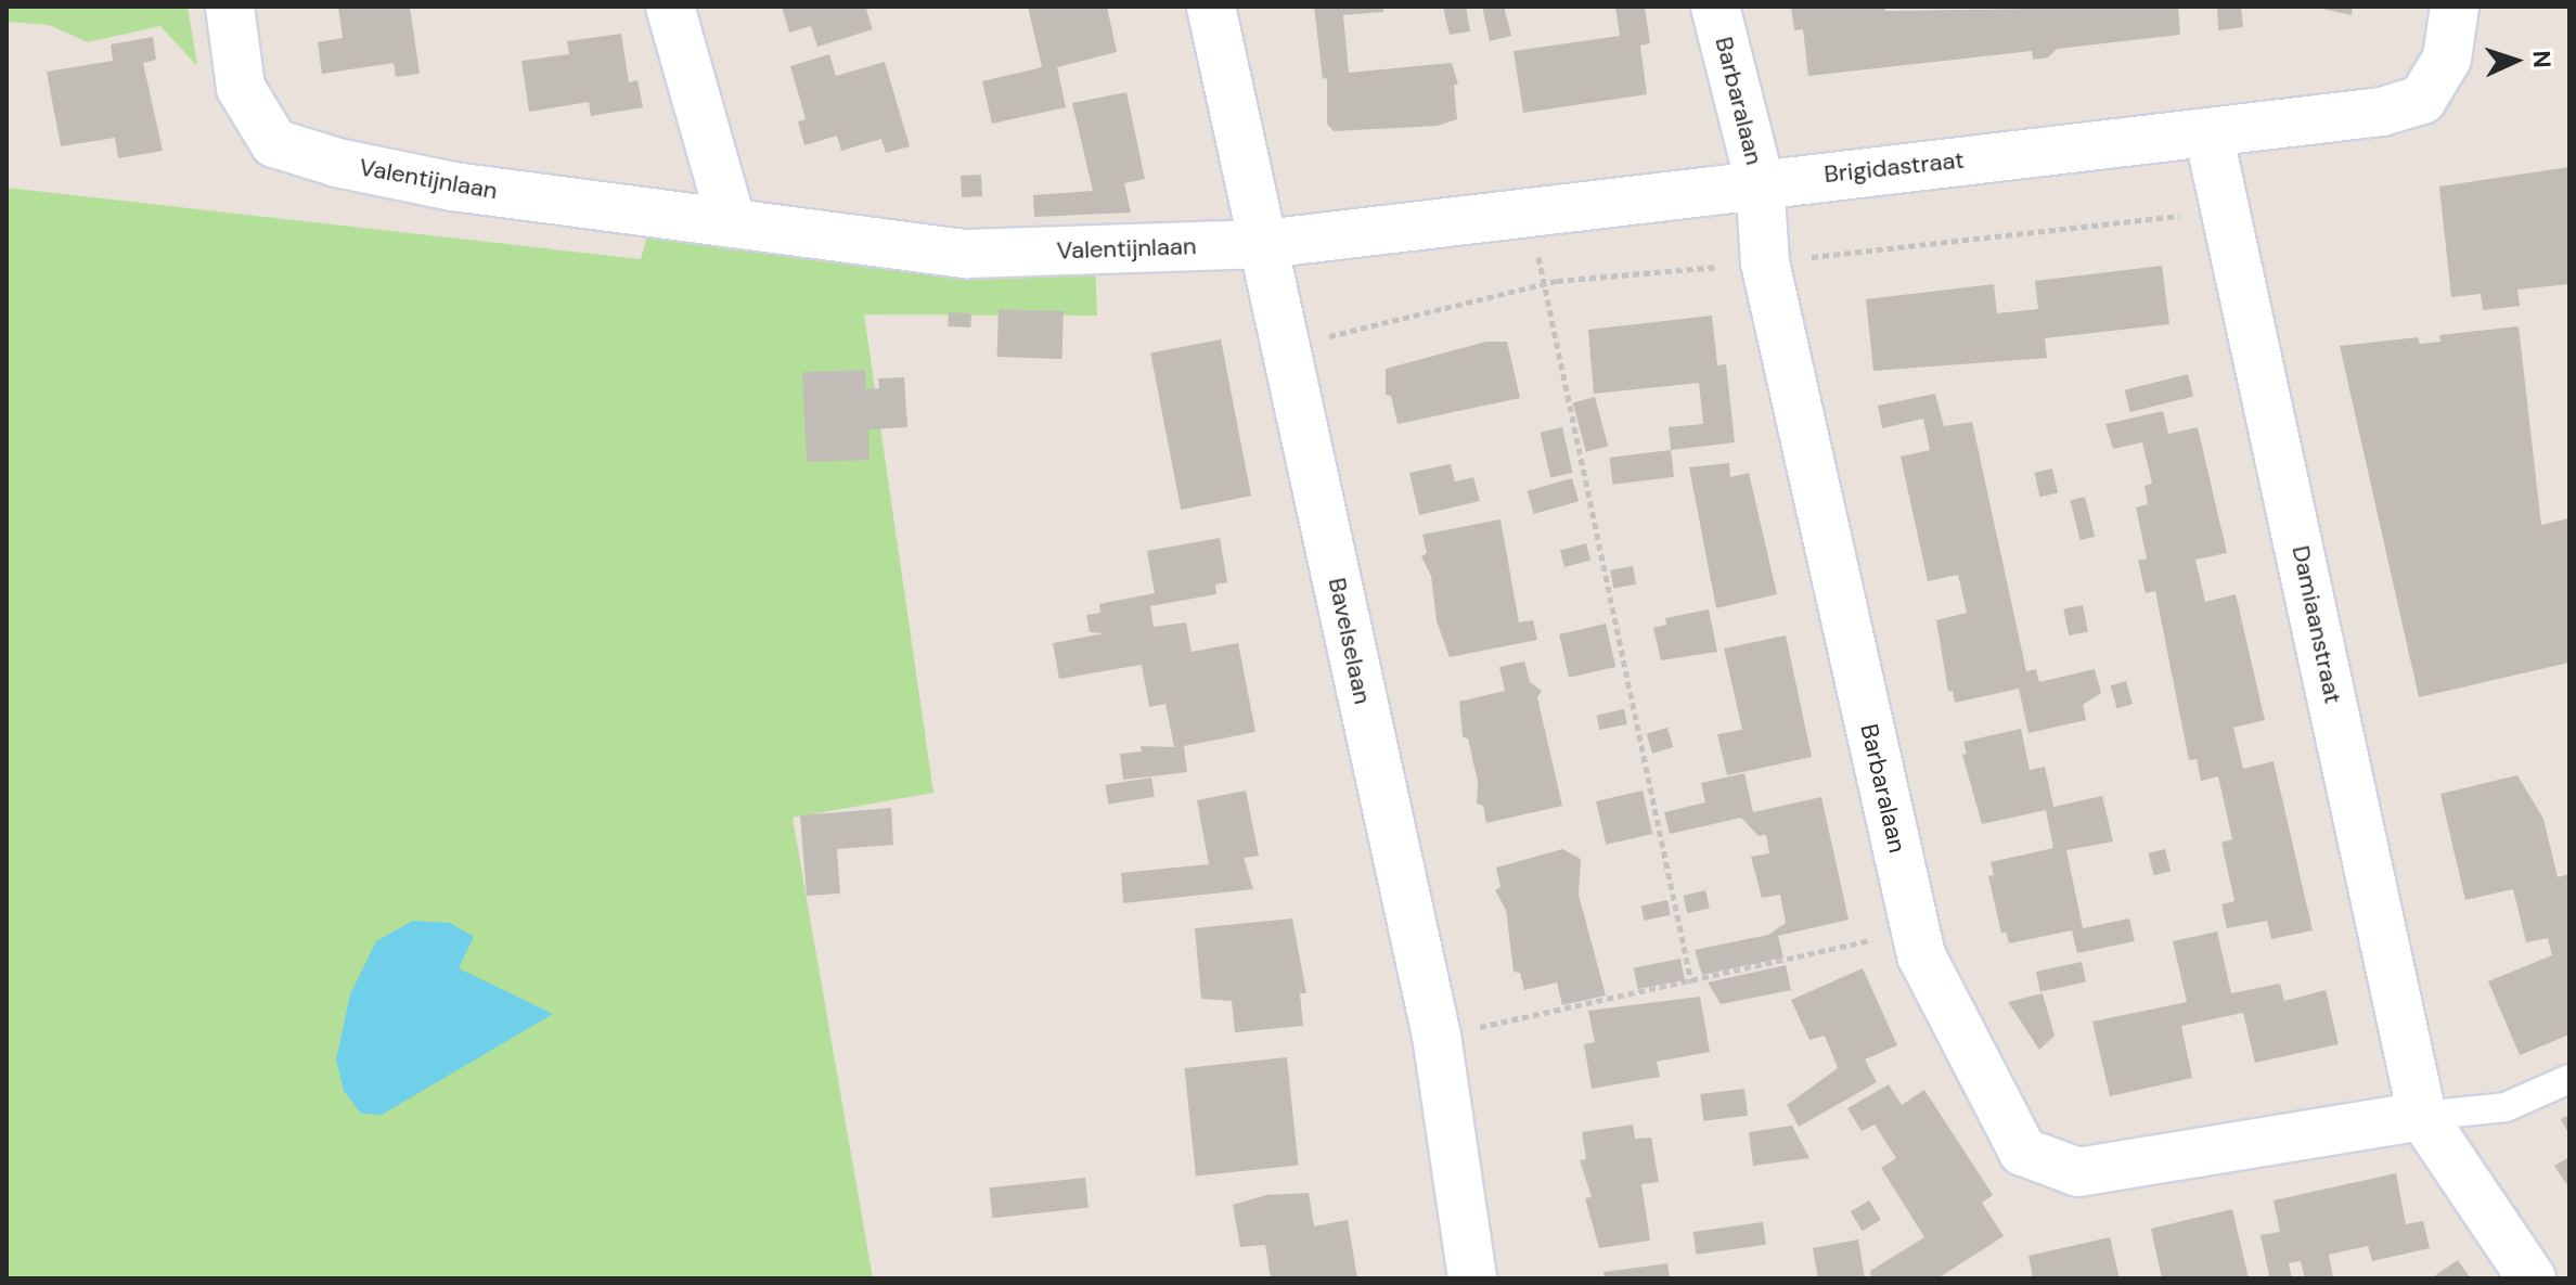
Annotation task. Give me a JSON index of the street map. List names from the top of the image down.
{
  "streets": {
    "street": [
      "Barbaralaan",
      "Brigidastraat",
      "Valentijnlaan",
      "Damiaanstraat",
      "Bavelselaan"
    ]
  },
  "crossings": [
    ["Barbaralaan", "Brigidastraat"],
    ["Barbaralaan", "Damiaanstraat"],
    ["Brigidastraat", "Valentijnlaan"],
    ["Brigidastraat", "Damiaanstraat"],
    ["Brigidastraat", "Bavelselaan"],
    ["Valentijnlaan", "Bavelselaan"]
  ],
  "north": "right"
}
